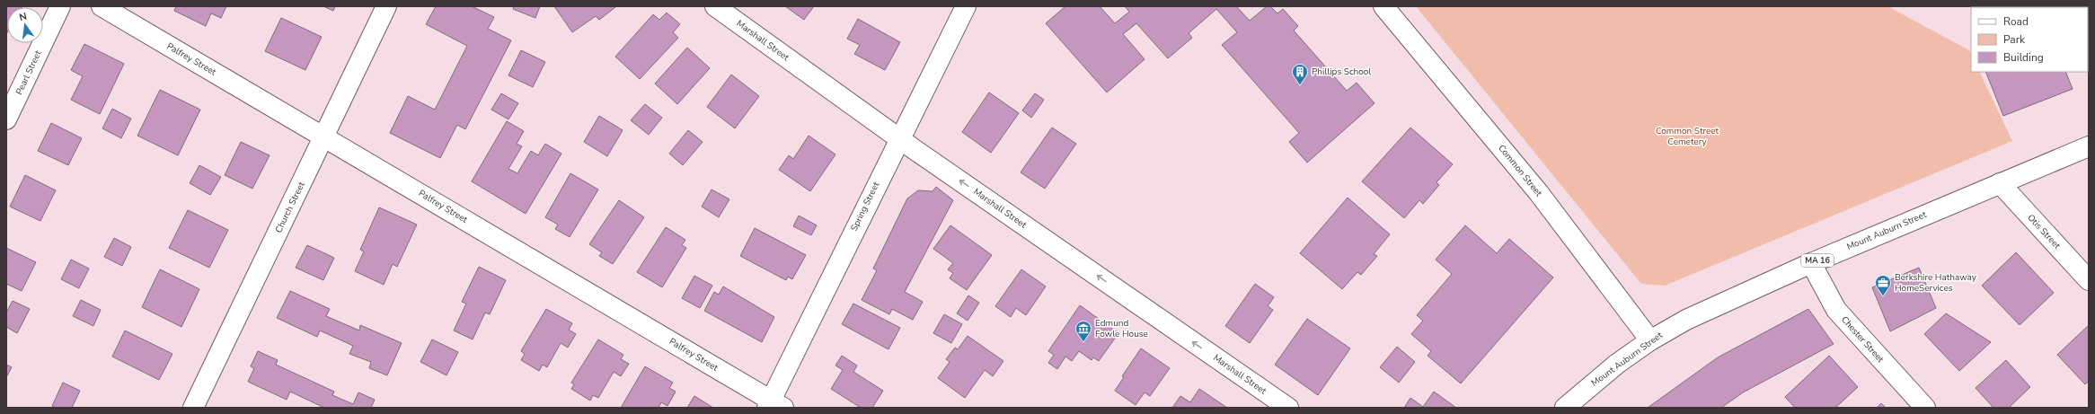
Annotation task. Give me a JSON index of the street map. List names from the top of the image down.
{
  "streets": {
    "street": [
      "Marshall Street",
      "Palfrey Street",
      "Pearl Street",
      "Common Street",
      "Spring Street",
      "Church Street",
      "Mount Auburn Street",
      "Otis Street",
      "MA 16",
      "Chester Street"
    ]
  },
  "crossings": [
    ["Marshall Street", "Spring Street"],
    ["Palfrey Street", "Spring Street"],
    ["Palfrey Street", "Church Street"],
    ["Common Street", "Mount Auburn Street"],
    ["Mount Auburn Street", "Otis Street"],
    ["Mount Auburn Street", "Chester Street"]
  ],
  "one_way": ["Marshall Street"],
  "parks": ["Common Street Cemetery"],
  "places": {
    "building": ["Phillips School"],
    "office": ["Berkshire Hathaway HomeServices"],
    "museum": ["Edmund Fowle House"]
  },
  "legend": ["Road", "Park", "Building"],
  "north": "top"
}
